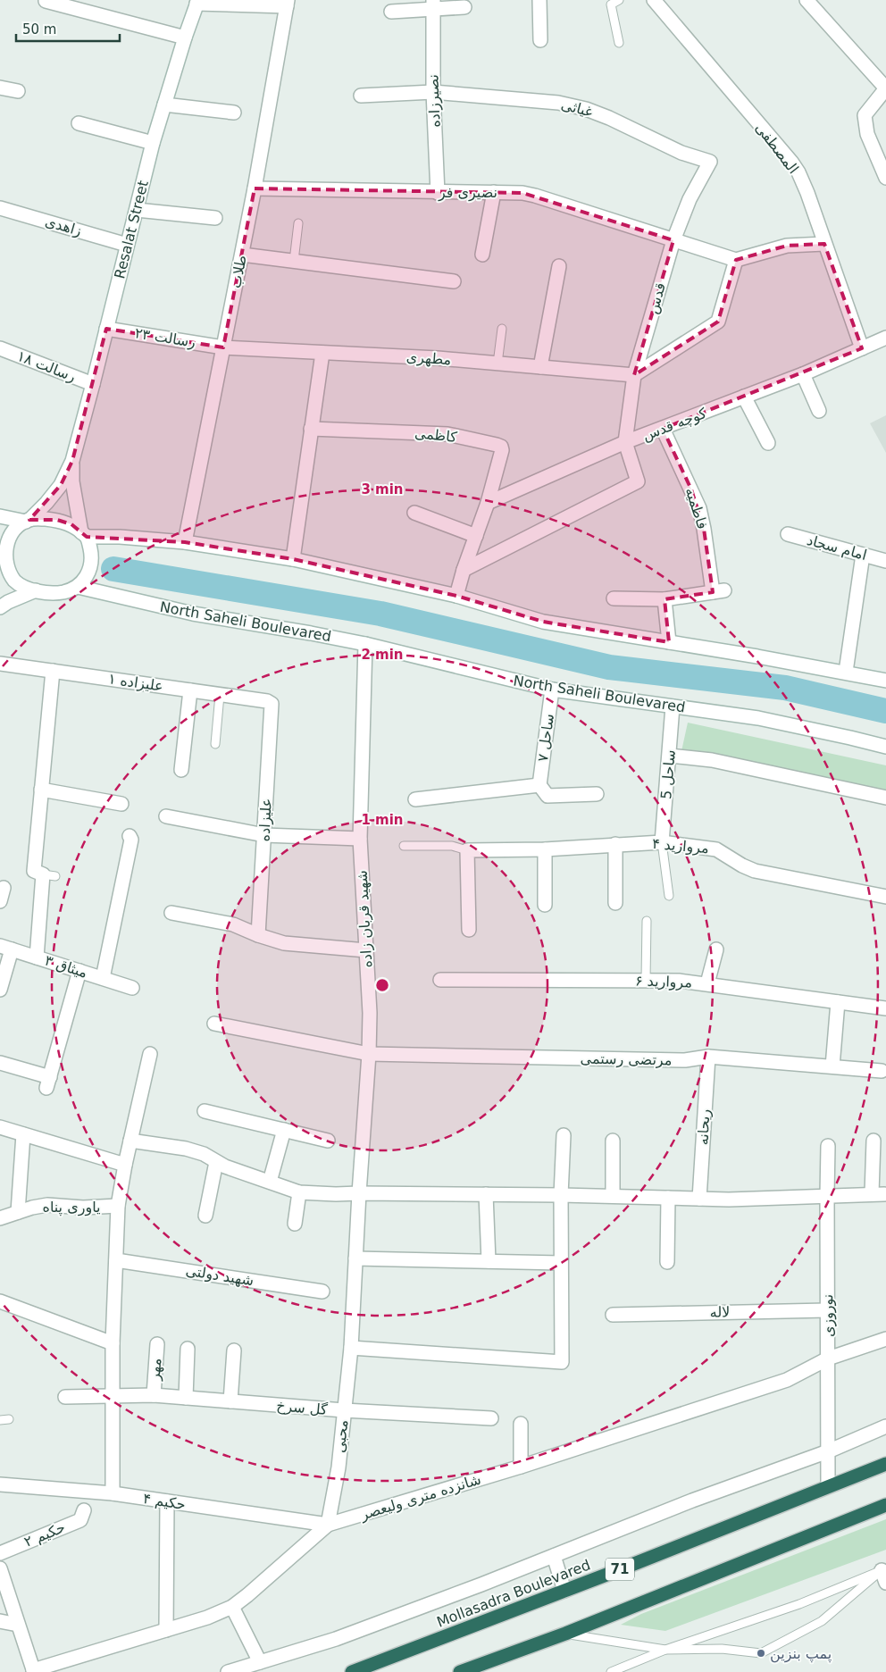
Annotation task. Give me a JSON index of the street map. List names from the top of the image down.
{
  "streets": {
    "highway": ["71", "Mollasadra Boulevared"],
    "street": [
      "نصیرزاده",
      "غیاثی",
      "المصطفی",
      "نصیری فر",
      "زاهدی",
      "Resalat Street",
      "طلاب",
      "قدس",
      "رسالت ۲۳",
      "مطهری",
      "رسالت ۱۸",
      "کوچه قدس",
      "کاظمی",
      "فاطمیه",
      "امام سجاد",
      "North Saheli Boulevared",
      "علیزاده ۱",
      "ساحل ۷",
      "ساحل 5",
      "علیزاده",
      "مروارید ۴",
      "شهید قربان زاده",
      "میثاق ۳",
      "مروارید ۶",
      "مرتضی رستمی",
      "ریحانه",
      "یاوری پناه",
      "شهید دولتی",
      "لاله",
      "نوروزی",
      "مهر",
      "گل سرخ",
      "محبی",
      "شانزده متری ولیعصر",
      "حکیم ۴",
      "حکیم ۲"
    ]
  },
  "crossings": [
    ["نصیرزاده", "غیاثی"],
    ["نصیرزاده", "نصیری فر"],
    ["غیاثی", "قدس"],
    ["المصطفی", "کوچه قدس"],
    ["نصیری فر", "طلاب"],
    ["نصیری فر", "قدس"],
    ["زاهدی", "Resalat Street"],
    ["Resalat Street", "رسالت ۲۳"],
    ["Resalat Street", "رسالت ۱۸"],
    ["طلاب", "رسالت ۲۳"],
    ["طلاب", "مطهری"],
    ["قدس", "مطهری"],
    ["قدس", "کوچه قدس"],
    ["رسالت ۲۳", "مطهری"],
    ["کوچه قدس", "کاظمی"],
    ["کوچه قدس", "فاطمیه"],
    ["North Saheli Boulevared", "ساحل ۷"],
    ["North Saheli Boulevared", "ساحل 5"],
    ["North Saheli Boulevared", "شهید قربان زاده"],
    ["علیزاده ۱", "علیزاده"],
    ["ساحل 5", "مروارید ۴"],
    ["شهید قربان زاده", "مرتضی رستمی"],
    ["شهید قربان زاده", "محبی"],
    ["مرتضی رستمی", "ریحانه"],
    ["لاله", "نوروزی"],
    ["نوروزی", "شانزده متری ولیعصر"],
    ["نوروزی", "Mollasadra Boulevared"],
    ["مهر", "گل سرخ"],
    ["گل سرخ", "محبی"],
    ["محبی", "شانزده متری ولیعصر"],
    ["محبی", "حکیم ۴"],
    ["شانزده متری ولیعصر", "حکیم ۴"]
  ],
  "places": ["پمپ بنزین"],
  "scale_bar": "50 m",
  "rings": ["3 min", "2 min", "1 min"]
}
